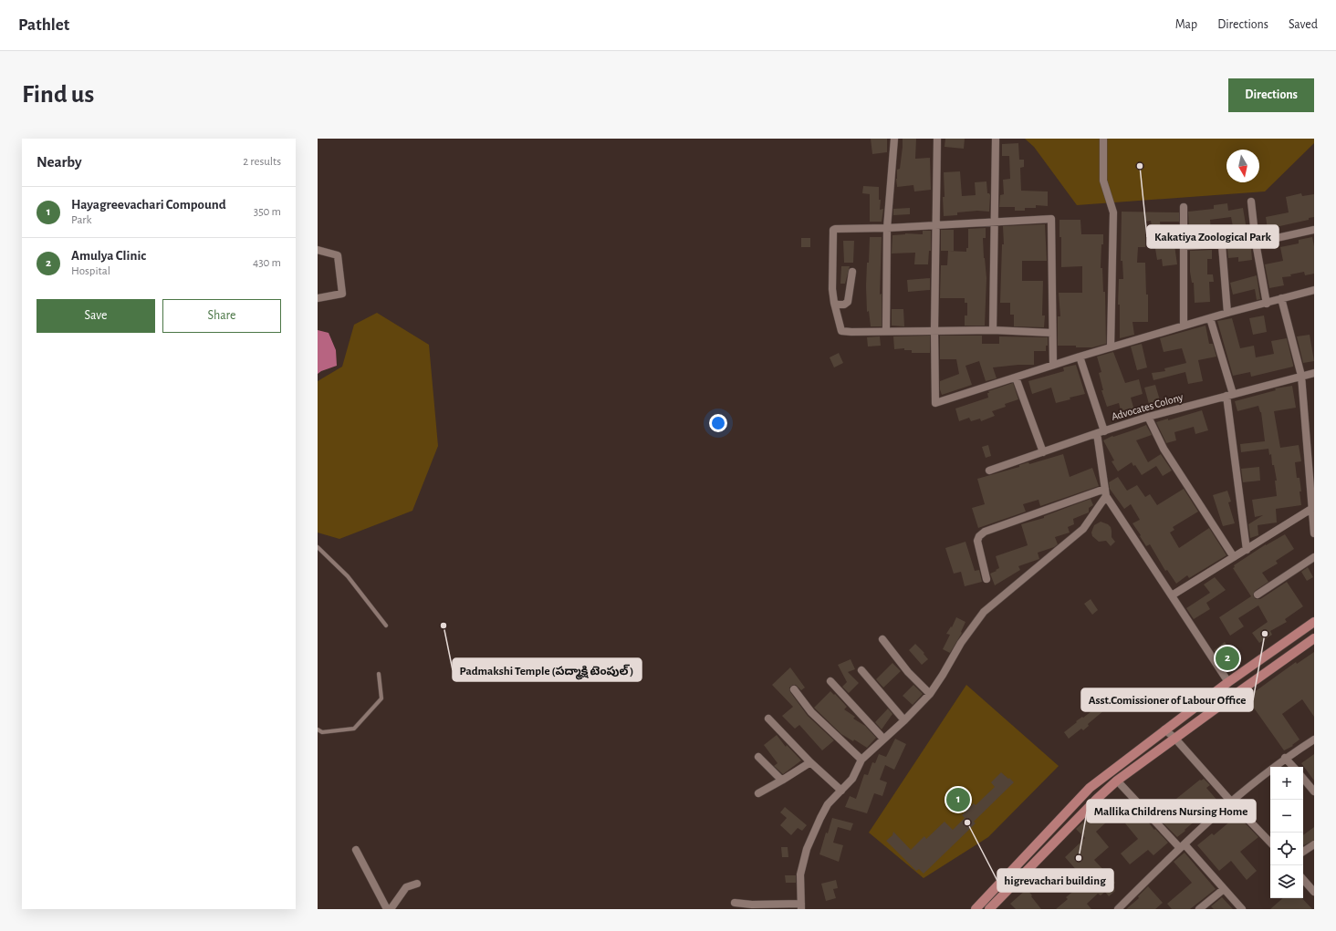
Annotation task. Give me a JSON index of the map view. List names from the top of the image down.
{
  "streets": {
    "street": ["Advocates Colony"]
  },
  "places": [
    "Kakatiya Zoological Park",
    "Padmakshi Temple (పద్మాక్షి టెంపుల్ )",
    "Asst.Comissioner of Labour Office",
    "higrevachari building",
    "Mallika Childrens Nursing Home"
  ],
  "north": "bottom",
  "page": {
    "header": "Pathlet",
    "nav": ["Map", "Directions", "Saved"],
    "buttons": [
      "Directions",
      ["Save", "Share"]
    ],
    "title": "Find us",
    "heading": ["Nearby", "2 results"],
    "list": [
      {
        "mark": "1",
        "name": "Hayagreevachari Compound",
        "note": "Park",
        "value": "350 m"
      },
      {
        "mark": "2",
        "name": "Amulya Clinic",
        "note": "Hospital",
        "value": "430 m"
      }
    ],
    "pins": ["2", "1"],
    "map_buttons": ["+", "−"]
  }
}
